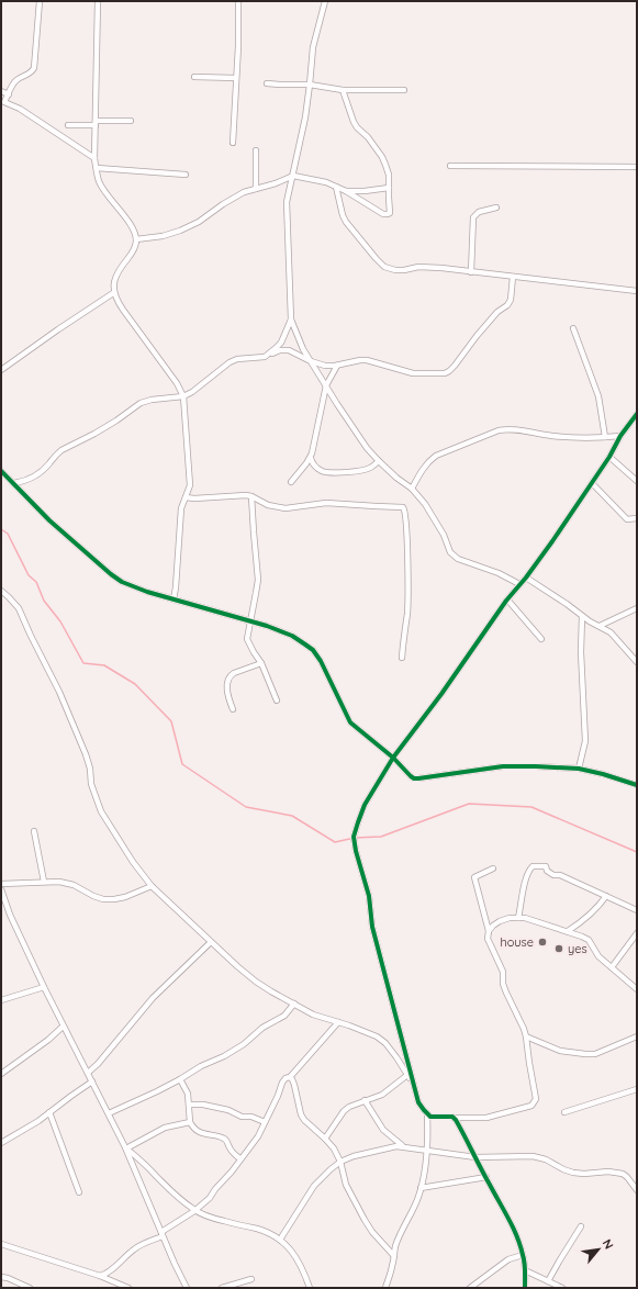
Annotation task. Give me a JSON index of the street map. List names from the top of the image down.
{
  "places": ["house", "yes"],
  "north": "top right"
}
